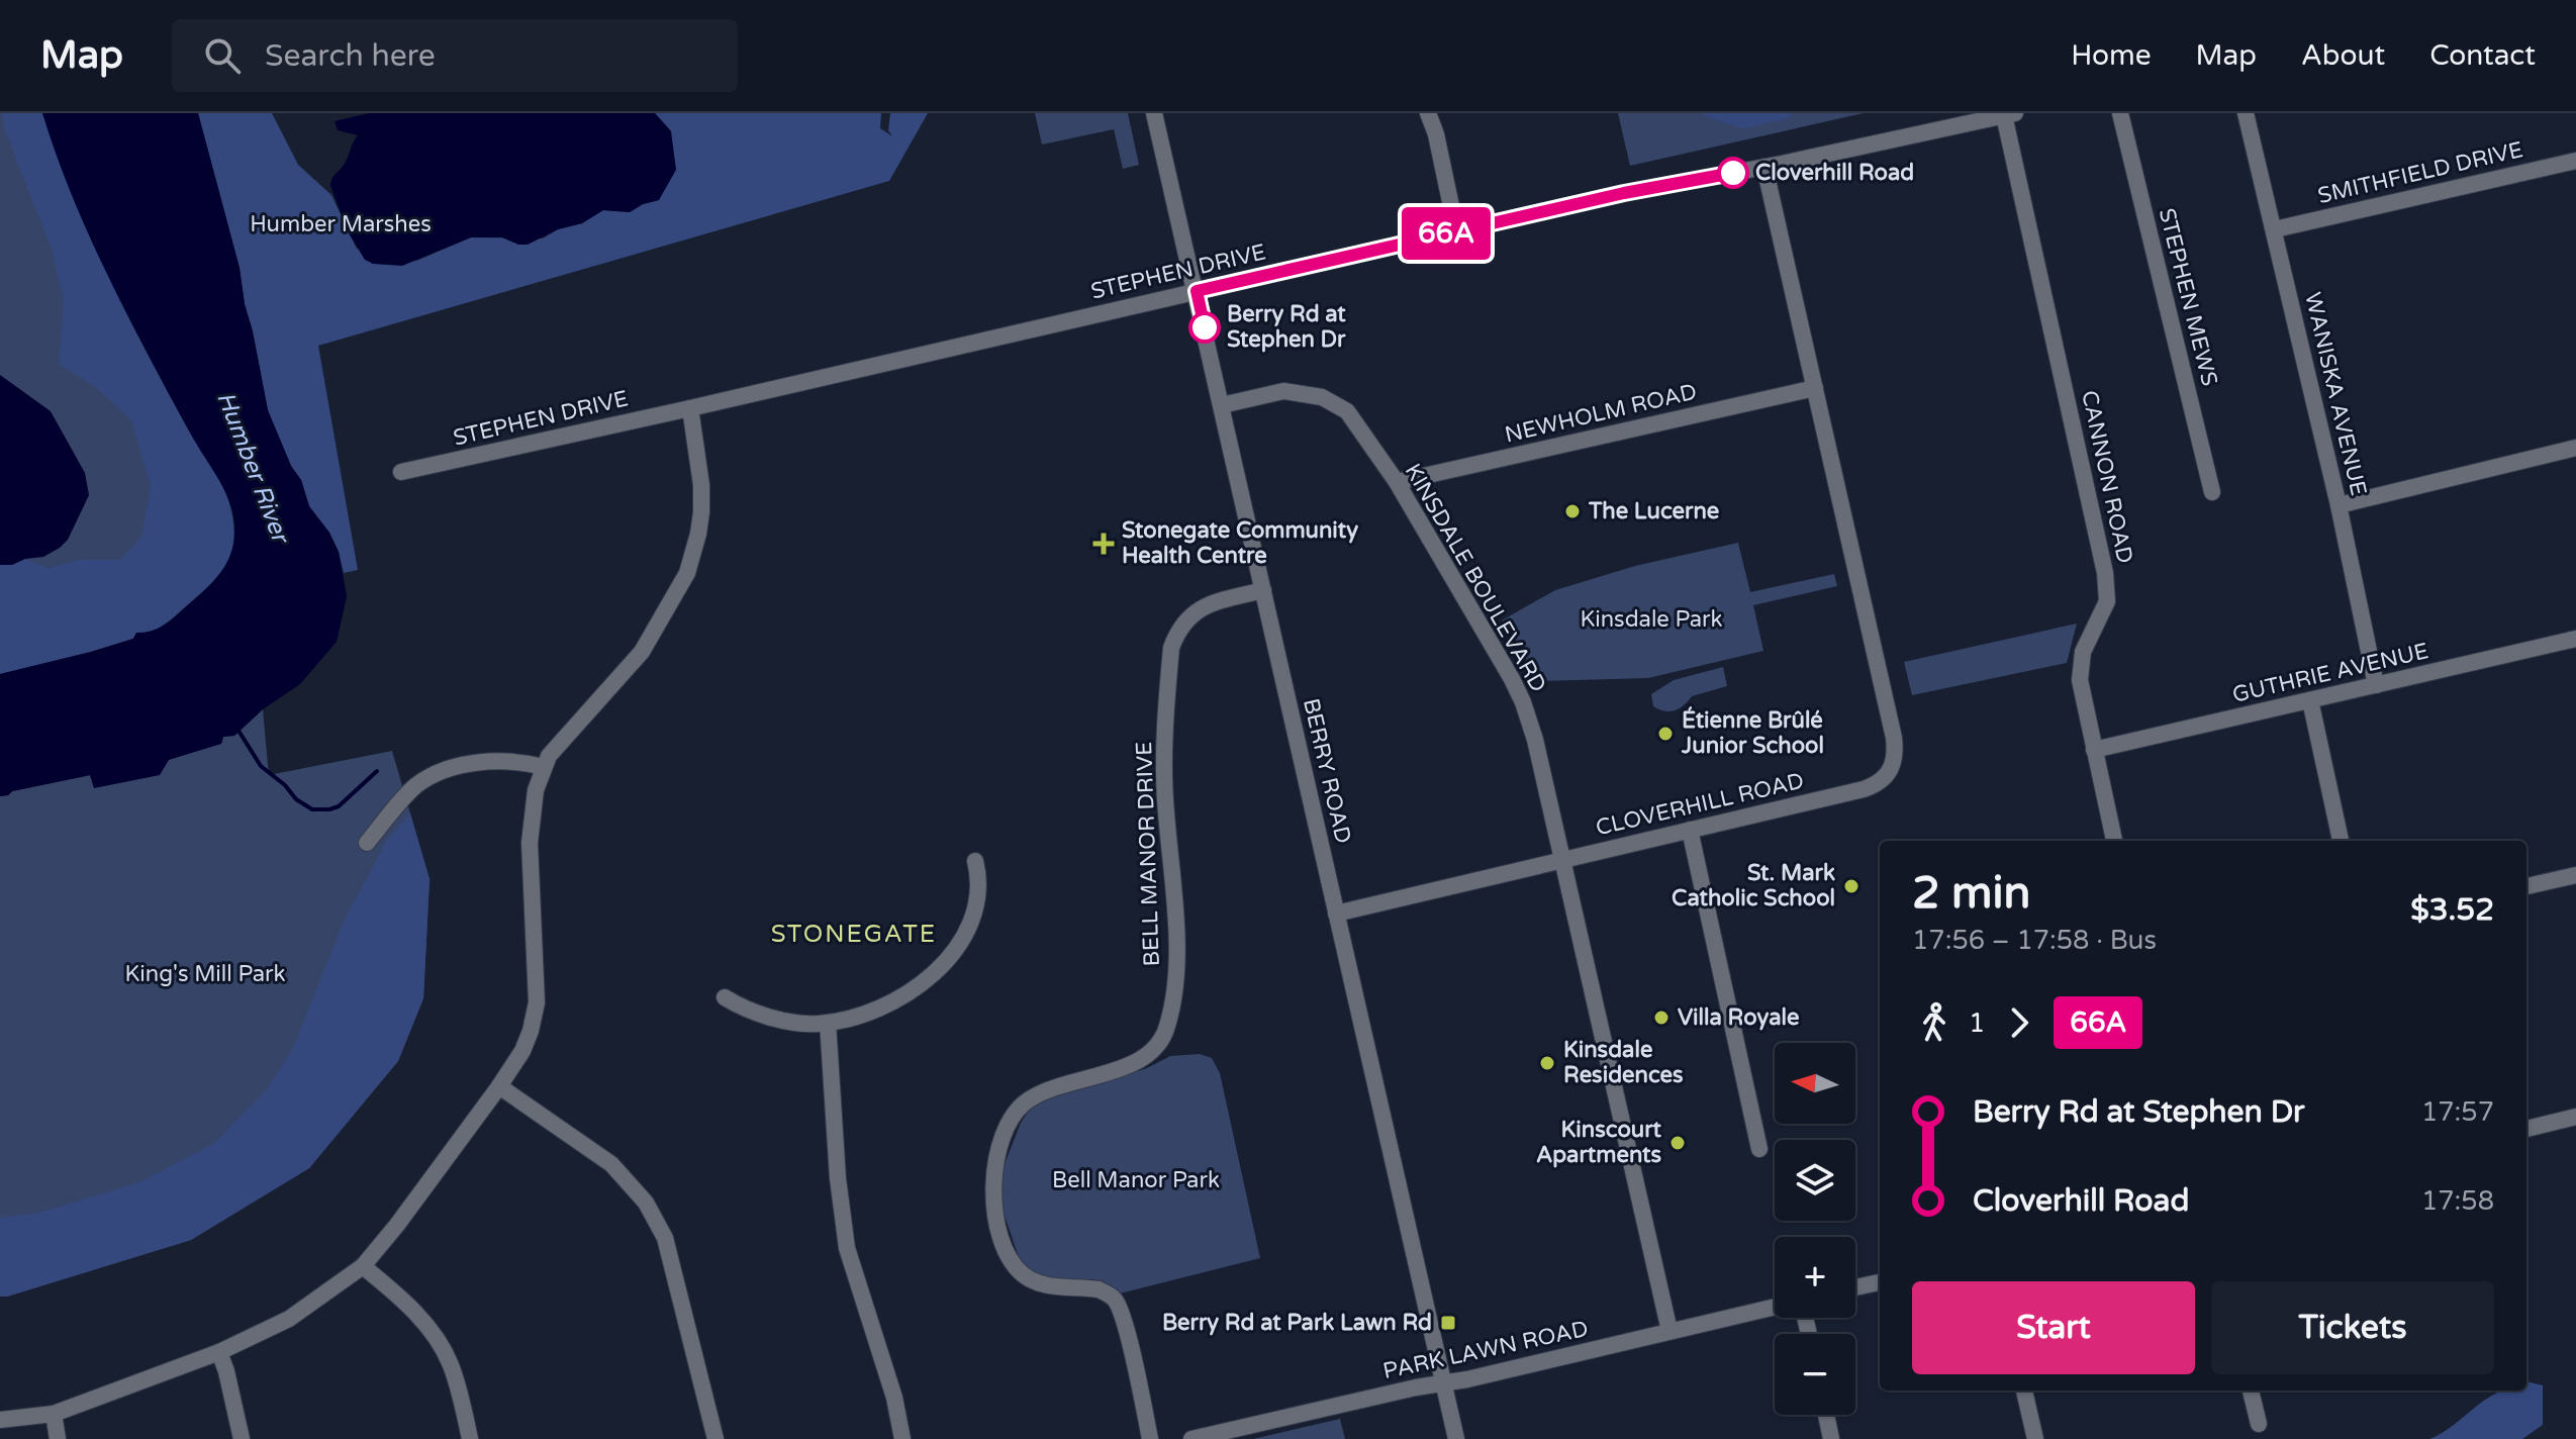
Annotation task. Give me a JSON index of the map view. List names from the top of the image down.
{
  "streets": {
    "street": [
      "SMITHFIELD DRIVE",
      "STEPHEN DRIVE",
      "STEPHEN MEWS",
      "WANISKA AVENUE",
      "NEWHOLM ROAD",
      "CANNON ROAD",
      "KINSDALE BOULEVARD",
      "GUTHRIE AVENUE",
      "BERRY ROAD",
      "CLOVERHILL ROAD",
      "BELL MANOR DRIVE",
      "PARK LAWN ROAD"
    ]
  },
  "crossings": [
    ["SMITHFIELD DRIVE", "WANISKA AVENUE"],
    ["STEPHEN DRIVE", "CANNON ROAD"],
    ["STEPHEN DRIVE", "BERRY ROAD"],
    ["STEPHEN DRIVE", "CLOVERHILL ROAD"],
    ["WANISKA AVENUE", "GUTHRIE AVENUE"],
    ["NEWHOLM ROAD", "KINSDALE BOULEVARD"],
    ["NEWHOLM ROAD", "CLOVERHILL ROAD"],
    ["CANNON ROAD", "GUTHRIE AVENUE"],
    ["KINSDALE BOULEVARD", "BERRY ROAD"],
    ["KINSDALE BOULEVARD", "CLOVERHILL ROAD"],
    ["KINSDALE BOULEVARD", "PARK LAWN ROAD"],
    ["BERRY ROAD", "CLOVERHILL ROAD"],
    ["BERRY ROAD", "BELL MANOR DRIVE"],
    ["BERRY ROAD", "PARK LAWN ROAD"]
  ],
  "districts": ["STONEGATE"],
  "water": ["Humber River"],
  "parks": [
    "Humber Marshes",
    "Kinsdale Park",
    "King's Mill Park",
    "Bell Manor Park"
  ],
  "places": {
    "other": [
      "Cloverhill Road",
      "Berry Rd at Stephen Dr",
      "The Lucerne",
      "Étienne Brûlé Junior School",
      "St. Mark Catholic School",
      "Villa Royale",
      "Kinsdale Residences",
      "Kinscourt Apartments"
    ],
    "health": ["Stonegate Community Health Centre"],
    "transit": ["Berry Rd at Park Lawn Rd"]
  },
  "lines": ["bus line 66A"],
  "north": "left",
  "page": {
    "header": "Map",
    "search": "Search here",
    "nav": [
      "Home",
      "Map",
      "About",
      "Contact"
    ],
    "on_map": "66A",
    "heading": ["2 min", "17:56 – 17:58 · Bus", "$3.52"],
    "legs": ["1", "66A"],
    "map_buttons": ["+", "−"],
    "list": [
      {
        "name": "Berry Rd at Stephen Dr",
        "value": "17:57"
      },
      {
        "name": "Cloverhill Road",
        "value": "17:58"
      }
    ],
    "buttons": ["Start", "Tickets"]
  }
}
